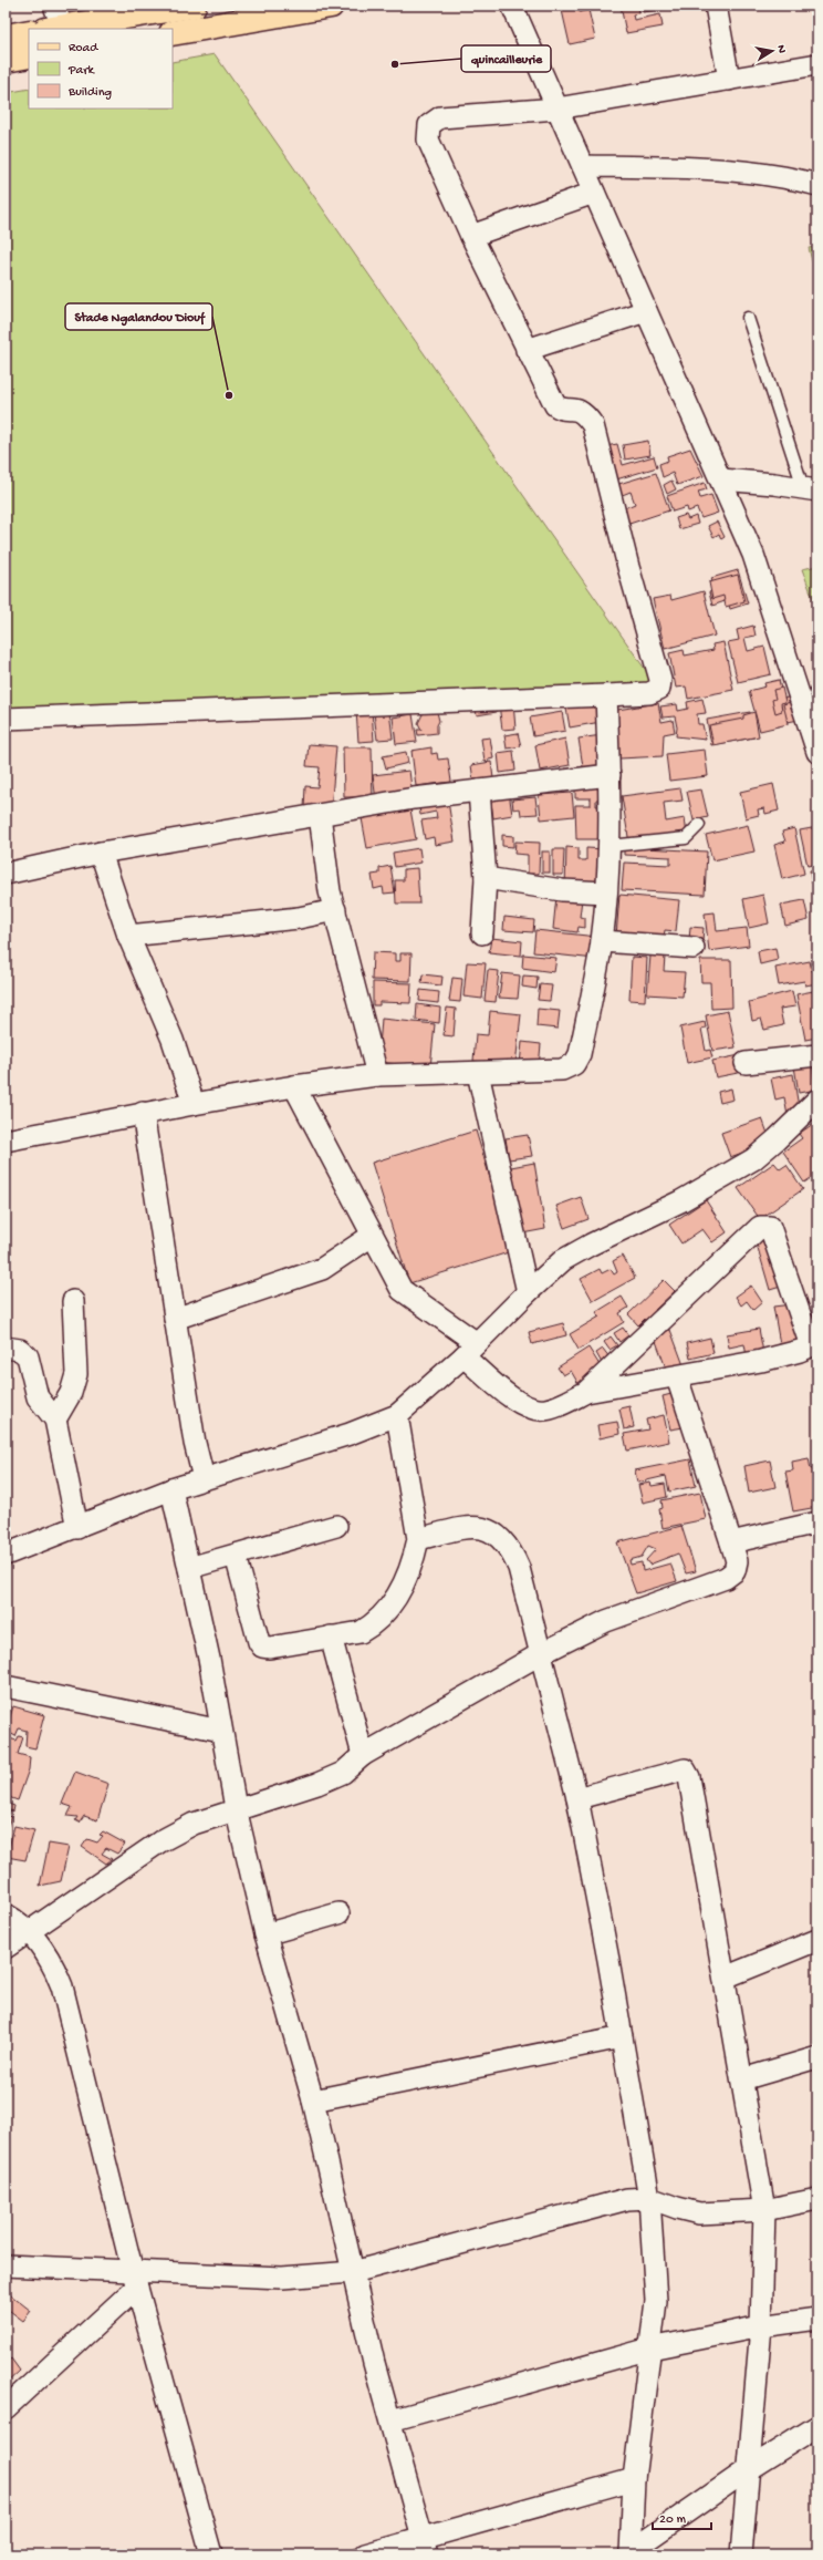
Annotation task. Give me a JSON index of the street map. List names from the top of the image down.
{
  "places": ["quincailleurie", "Stade Ngalandou Diouf"],
  "legend": ["Road", "Park", "Building"],
  "scale_bar": "20 m",
  "north": "right"
}
